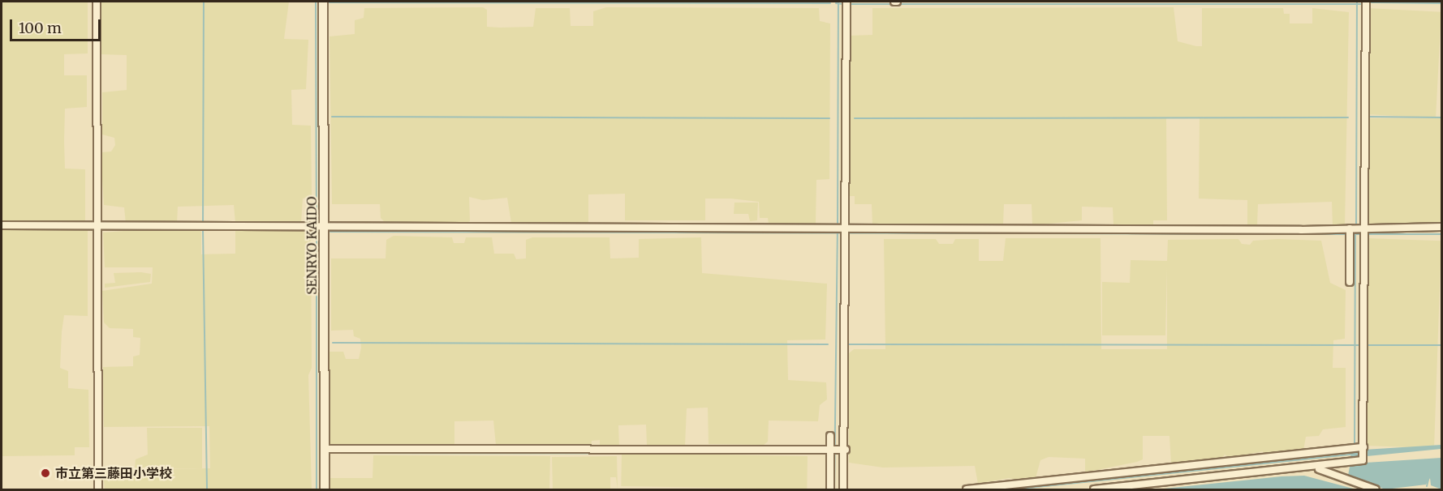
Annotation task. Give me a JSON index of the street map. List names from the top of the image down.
{
  "streets": {
    "street": ["SENRYO KAIDO"]
  },
  "places": ["市立第三藤田小学校"],
  "scale_bar": "100 m"
}
